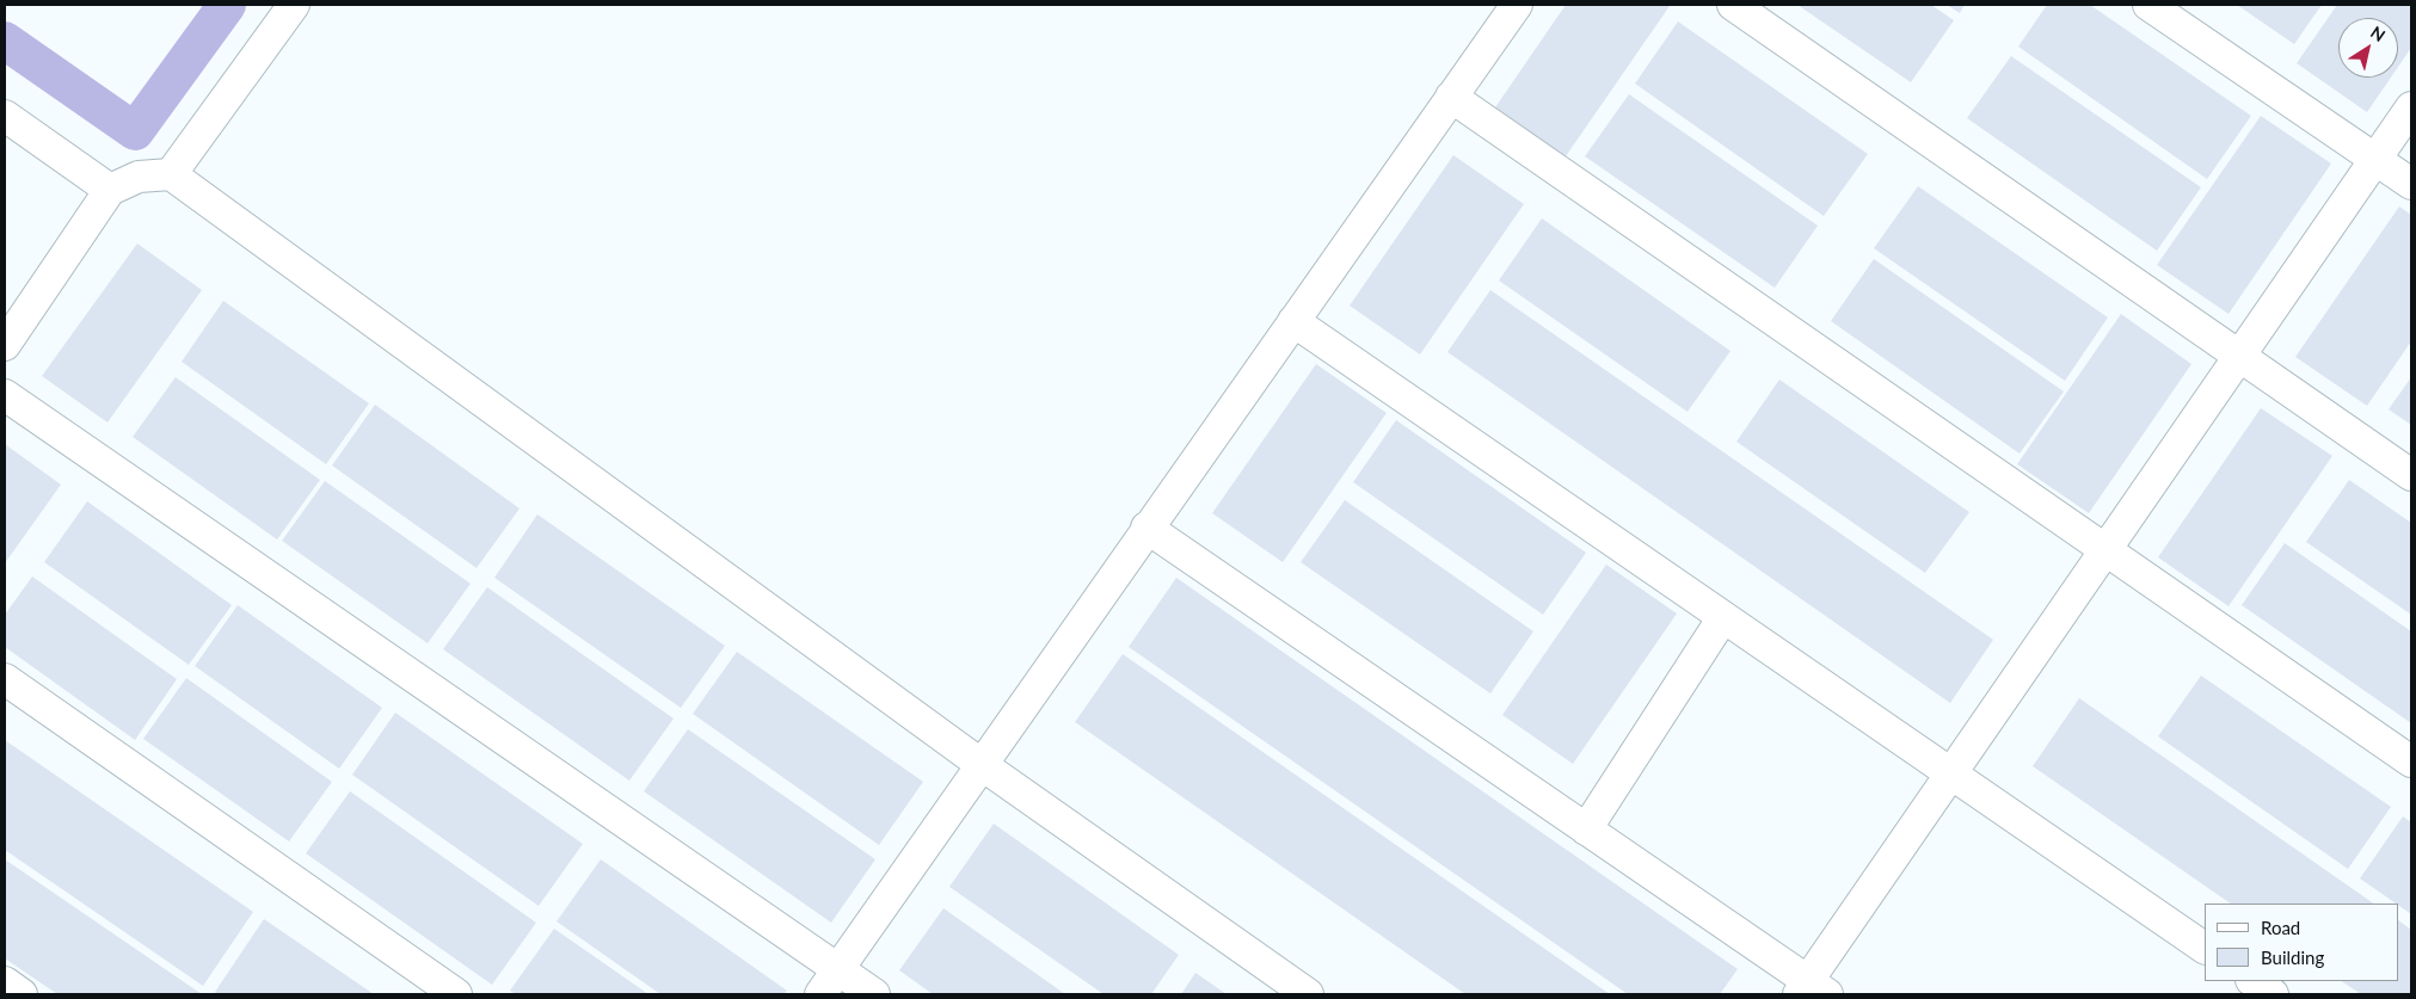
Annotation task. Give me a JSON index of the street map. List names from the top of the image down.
{
  "legend": ["Road", "Building"],
  "north": "top right"
}
